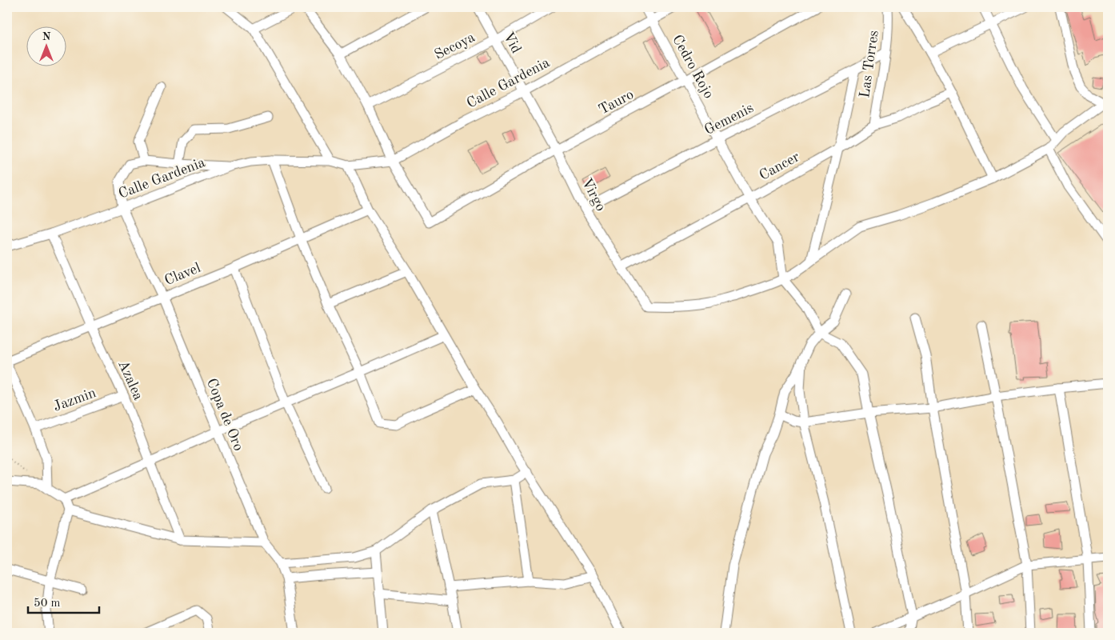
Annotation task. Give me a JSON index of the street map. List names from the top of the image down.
{
  "streets": {
    "street": [
      "Vid",
      "Secoya",
      "Las Torres",
      "Cedro Rojo",
      "Calle Gardenia",
      "Tauro",
      "Gemenis",
      "Cancer",
      "Virgo",
      "Clavel",
      "Azalea",
      "Jazmin",
      "Copa de Oro"
    ]
  },
  "crossings": [
    ["Vid", "Secoya"],
    ["Vid", "Calle Gardenia"],
    ["Vid", "Virgo"],
    ["Las Torres", "Gemenis"],
    ["Las Torres", "Cancer"],
    ["Cedro Rojo", "Calle Gardenia"],
    ["Cedro Rojo", "Tauro"],
    ["Cedro Rojo", "Gemenis"],
    ["Cedro Rojo", "Cancer"],
    ["Cedro Rojo", "Virgo"],
    ["Calle Gardenia", "Tauro"],
    ["Calle Gardenia", "Virgo"],
    ["Calle Gardenia", "Azalea"],
    ["Calle Gardenia", "Copa de Oro"],
    ["Tauro", "Virgo"],
    ["Gemenis", "Virgo"],
    ["Cancer", "Virgo"],
    ["Clavel", "Azalea"],
    ["Clavel", "Copa de Oro"],
    ["Azalea", "Jazmin"]
  ],
  "scale_bar": "50 m",
  "north": "top"
}
